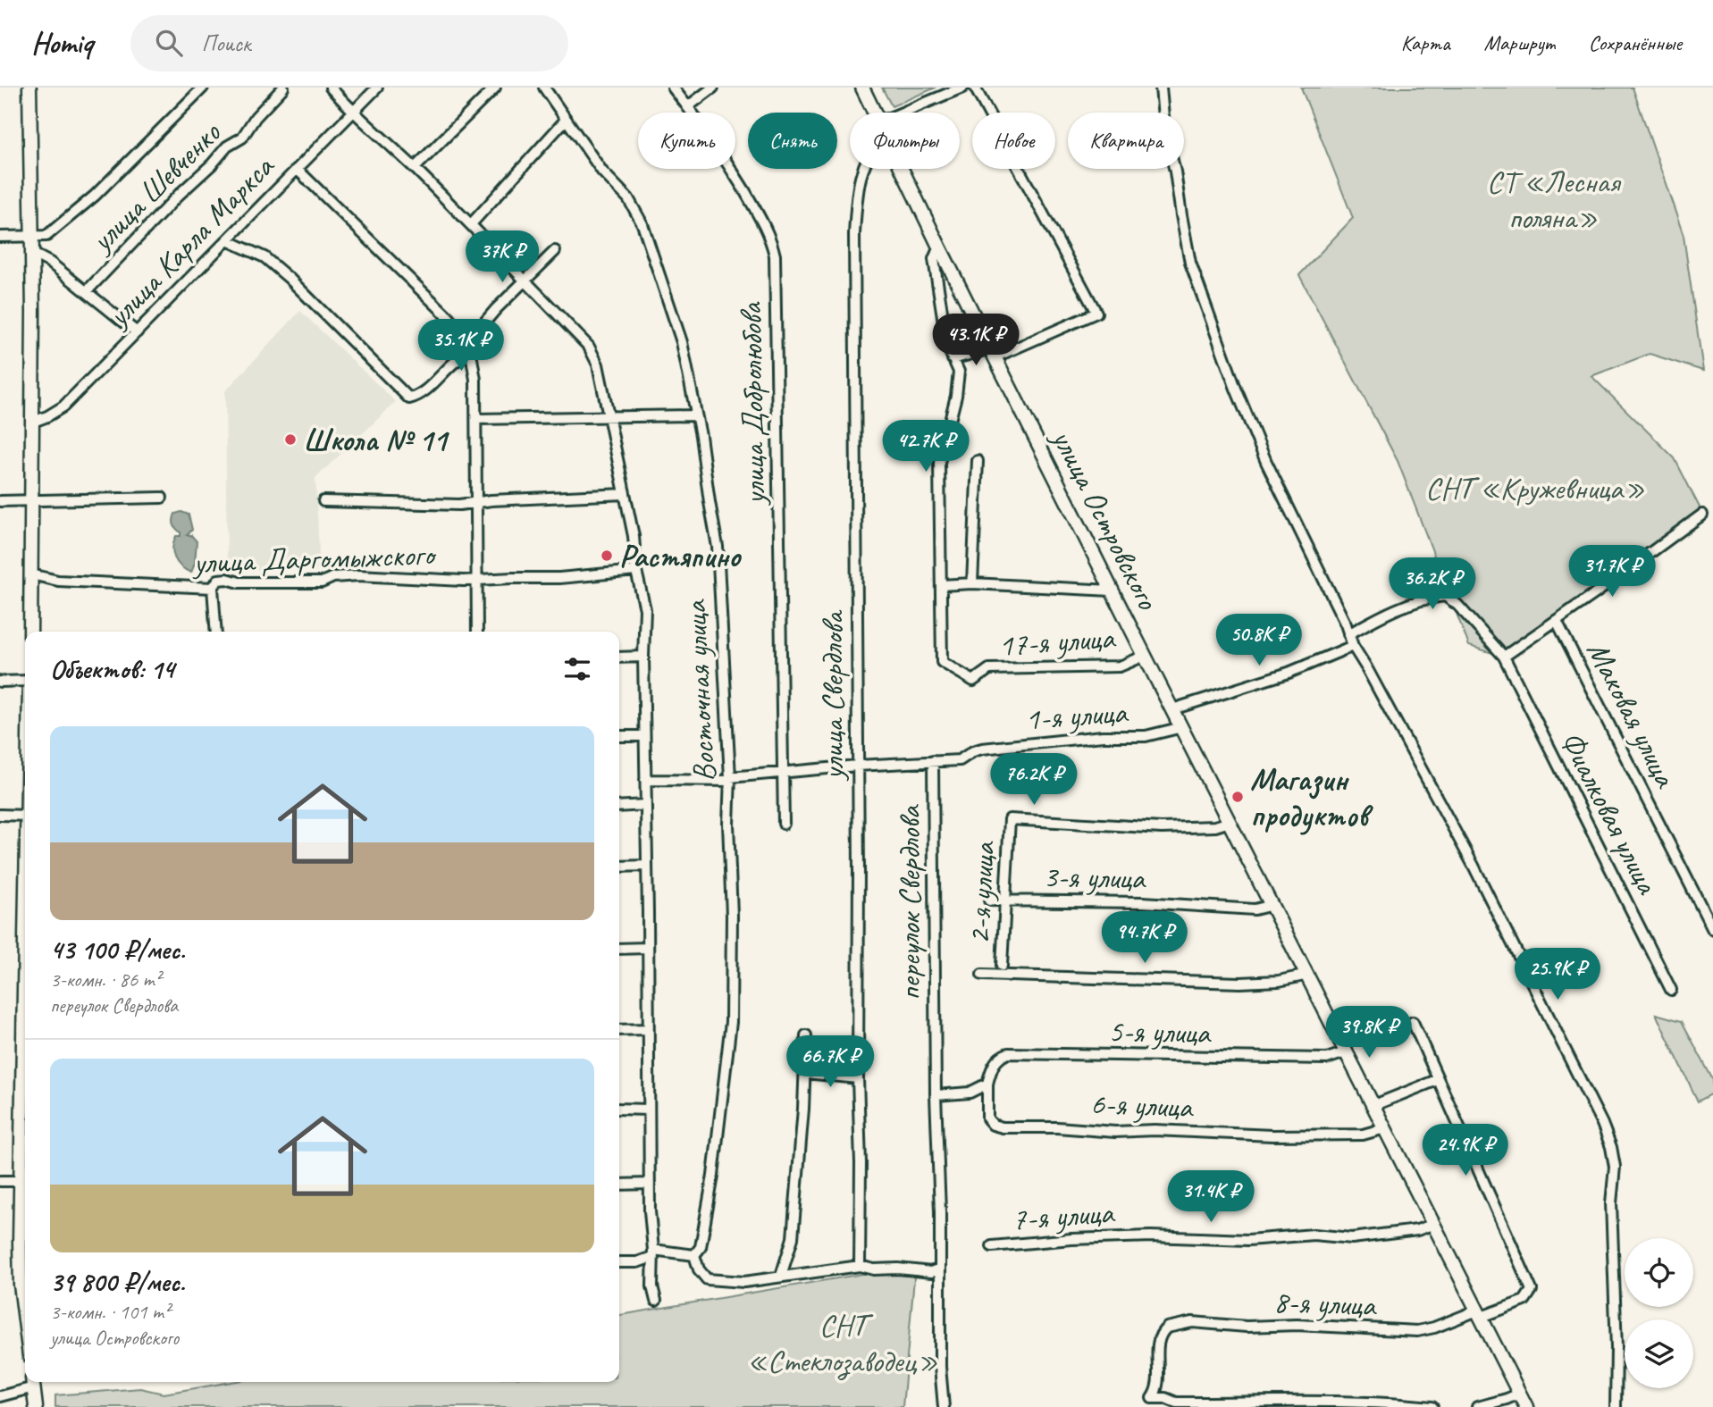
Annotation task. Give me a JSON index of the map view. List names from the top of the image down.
{
  "streets": {
    "street": [
      "улица Шевченко",
      "улица Карла Маркса",
      "улица Добролюбова",
      "улица Островского",
      "улица Даргомыжского",
      "17-я улица",
      "Восточная улица",
      "улица Свердлова",
      "Маковая улица",
      "1-я улица",
      "Фиалковая улица",
      "3-я улица",
      "2-я улица",
      "переулок Свердлова",
      "5-я улица",
      "6-я улица",
      "7-я улица",
      "8-я улица"
    ]
  },
  "crossings": [
    ["улица Добролюбова", "1-я улица"],
    ["улица Островского", "17-я улица"],
    ["улица Островского", "1-я улица"],
    ["улица Островского", "3-я улица"],
    ["улица Островского", "2-я улица"],
    ["улица Островского", "5-я улица"],
    ["улица Островского", "6-я улица"],
    ["улица Островского", "7-я улица"],
    ["улица Островского", "8-я улица"],
    ["Восточная улица", "1-я улица"],
    ["улица Свердлова", "1-я улица"],
    ["1-я улица", "переулок Свердлова"],
    ["3-я улица", "2-я улица"],
    ["5-я улица", "6-я улица"]
  ],
  "parks": ["СТ «Лесная поляна»", "СНТ «Кружевница»", "СНТ «Стеклозаводец»"],
  "places": ["Школа № 11", "Растяпино", "Магазин продуктов"],
  "page": {
    "header": "Homiq",
    "search": "Поиск",
    "nav": ["Карта", "Маршрут", "Сохранённые"],
    "chip": [
      "Купить",
      "Снять",
      "Фильтры",
      "Новое",
      "Квартира"
    ],
    "price": [
      "37K ₽",
      "43.1K ₽",
      "35.1K ₽",
      "42.7K ₽",
      "31.7K ₽",
      "36.2K ₽",
      "50.8K ₽",
      "76.2K ₽",
      "94.7K ₽",
      "25.9K ₽",
      "39.8K ₽",
      "66.7K ₽",
      "24.9K ₽",
      "31.4K ₽"
    ],
    "heading": "Объектов: 14",
    "list": [
      {
        "name": "43 100 ₽/мес.",
        "note": "3-комн. · 86 m² · переулок Свердлова"
      },
      {
        "name": "39 800 ₽/мес.",
        "note": "3-комн. · 101 m² · улица Островского"
      }
    ]
  }
}
